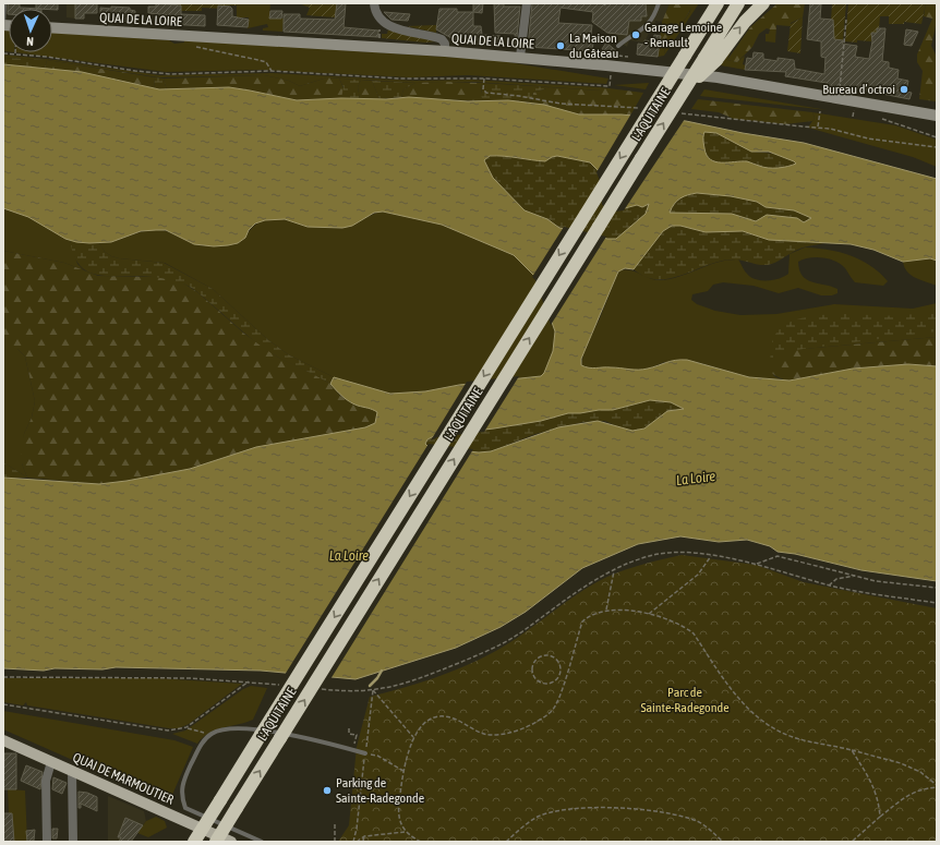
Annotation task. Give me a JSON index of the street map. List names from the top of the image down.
{
  "streets": {
    "highway": ["L'AQUITAINE"],
    "main road": ["QUAI DE LA LOIRE", "QUAI DE MARMOUTIER"]
  },
  "water": ["La Loire"],
  "parks": ["Parc de Sainte-Radegonde"],
  "places": [
    "Garage Lemoine - Renault",
    "La Maison du Gâteau",
    "Bureau d’octroi",
    "Parking de Sainte-Radegonde"
  ],
  "north": "bottom"
}
